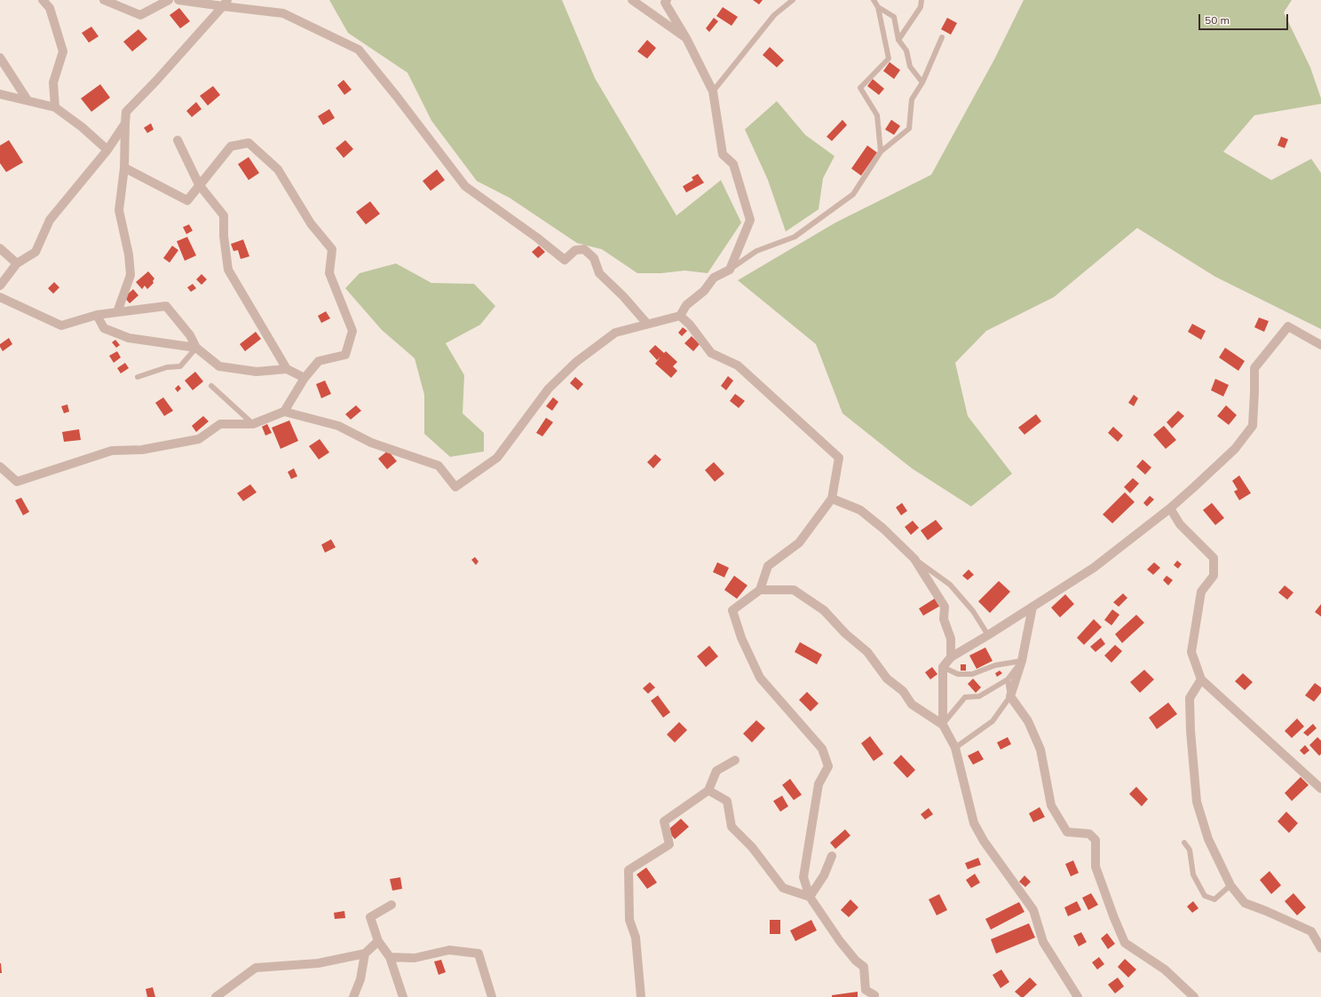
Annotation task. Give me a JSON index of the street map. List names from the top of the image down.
{
  "scale_bar": "50 m"
}
